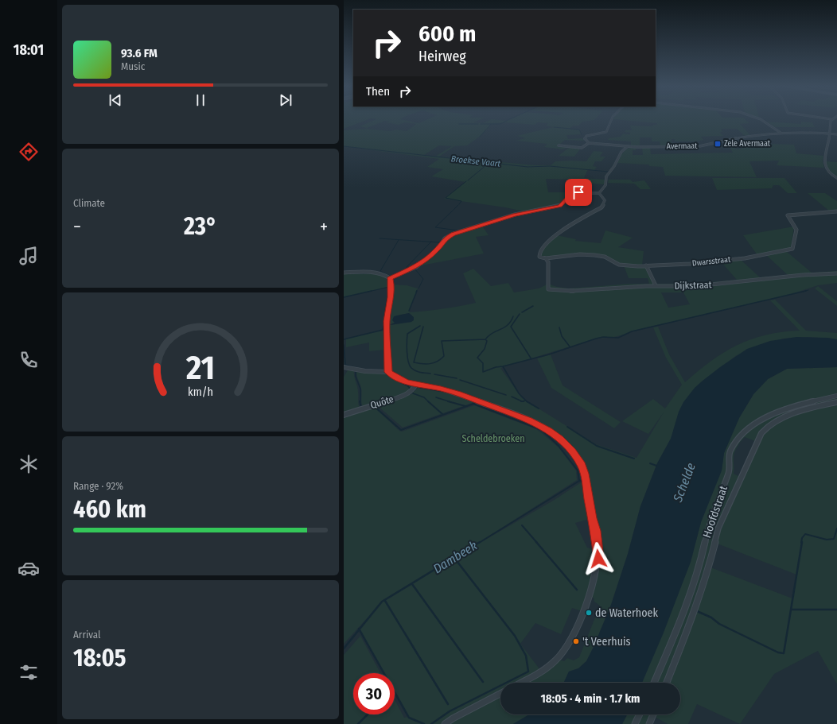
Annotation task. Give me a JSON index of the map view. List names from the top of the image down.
{
  "streets": {
    "street": [
      "Avermaat",
      "Dwarsstraat",
      "Dijkstraat",
      "Quôte",
      "Hoofdstraat"
    ]
  },
  "crossings": [
    ["Dwarsstraat", "Dijkstraat"]
  ],
  "water": ["Broekse Vaart", "Schelde", "Dambeek"],
  "parks": ["Scheldebroeken"],
  "places": {
    "transit": ["Zele Avermaat"],
    "other": ["de Waterhoek", "'t Veerhuis"]
  },
  "page": {
    "tabs": "18:01",
    "turn": ["600 m", "Heirweg"],
    "song": ["93.6 FM", "Music"],
    "then": "Then",
    "tile": [
      "Climate",
      ["Range · 92%", "460 km"],
      ["Arrival", "18:05"]
    ],
    "heat": ["−", "23°", "+"],
    "limit": "30",
    "trip": "18:05 · 4 min · 1.7 km",
    "gauge": ["21", "km/h"]
  }
}
